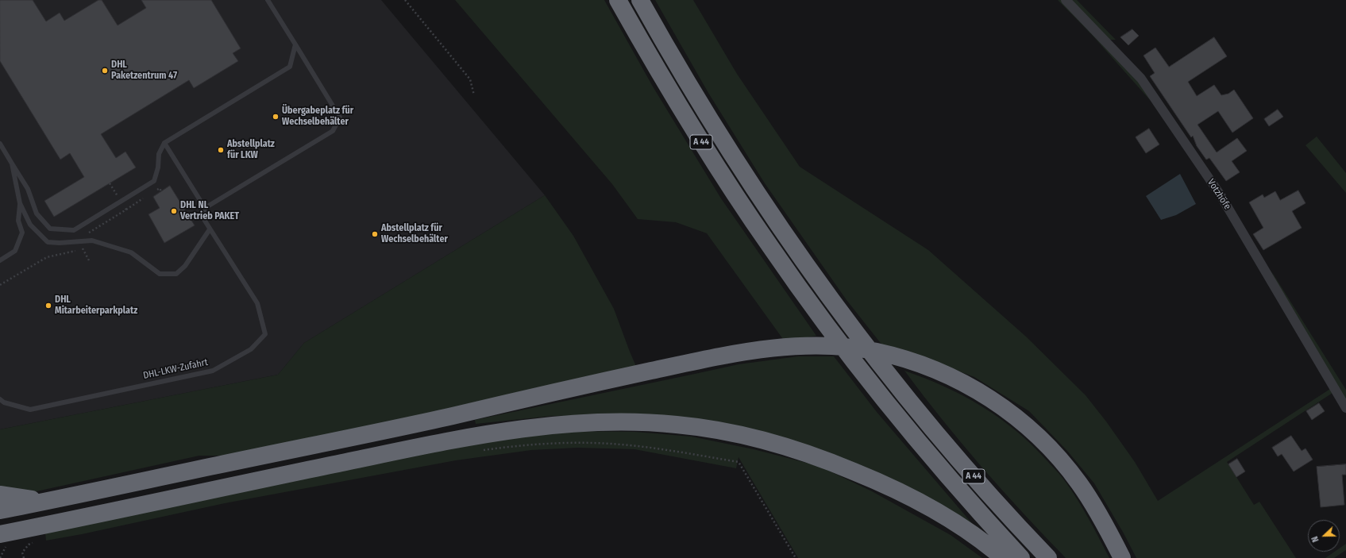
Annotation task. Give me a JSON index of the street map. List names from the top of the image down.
{
  "streets": {
    "highway": ["A 44"],
    "street": ["Votzhöfe"],
    "lane": ["DHL-LKW-Zufahrt"]
  },
  "places": [
    "DHL Paketzentrum 47",
    "Übergabeplatz für Wechselbehälter",
    "Abstellplatz für LKW",
    "DHL NL Vertrieb PAKET",
    "Abstellplatz für Wechselbehälter",
    "DHL Mitarbeiterparkplatz"
  ],
  "north": "left"
}
